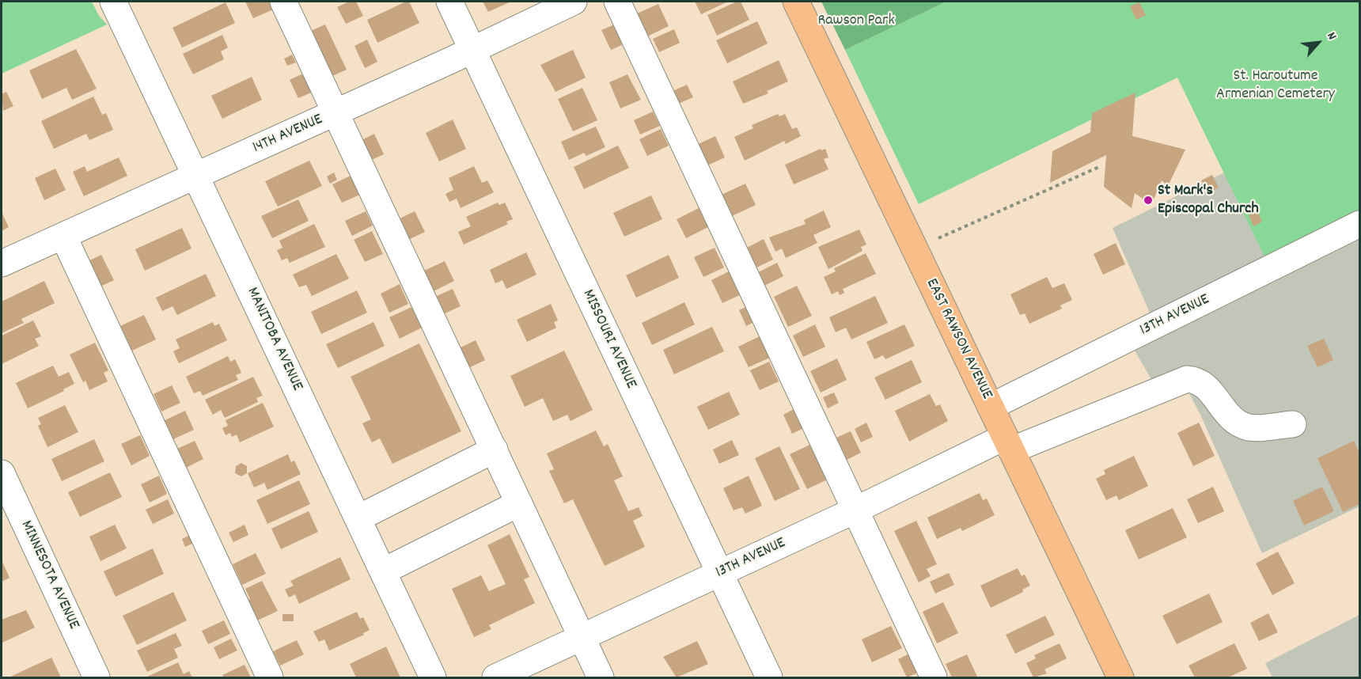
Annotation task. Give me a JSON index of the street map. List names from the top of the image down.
{
  "streets": {
    "main road": ["EAST RAWSON AVENUE"],
    "street": [
      "14TH AVENUE",
      "13TH AVENUE",
      "MANITOBA AVENUE",
      "MISSOURI AVENUE",
      "MINNESOTA AVENUE"
    ]
  },
  "crossings": [
    ["14TH AVENUE", "MANITOBA AVENUE"],
    ["14TH AVENUE", "MISSOURI AVENUE"],
    ["13TH AVENUE", "MISSOURI AVENUE"],
    ["13TH AVENUE", "EAST RAWSON AVENUE"]
  ],
  "parks": ["Rawson Park", "St. Haroutume Armenian Cemetery"],
  "places": ["St Mark's Episcopal Church"],
  "north": "top right"
}
